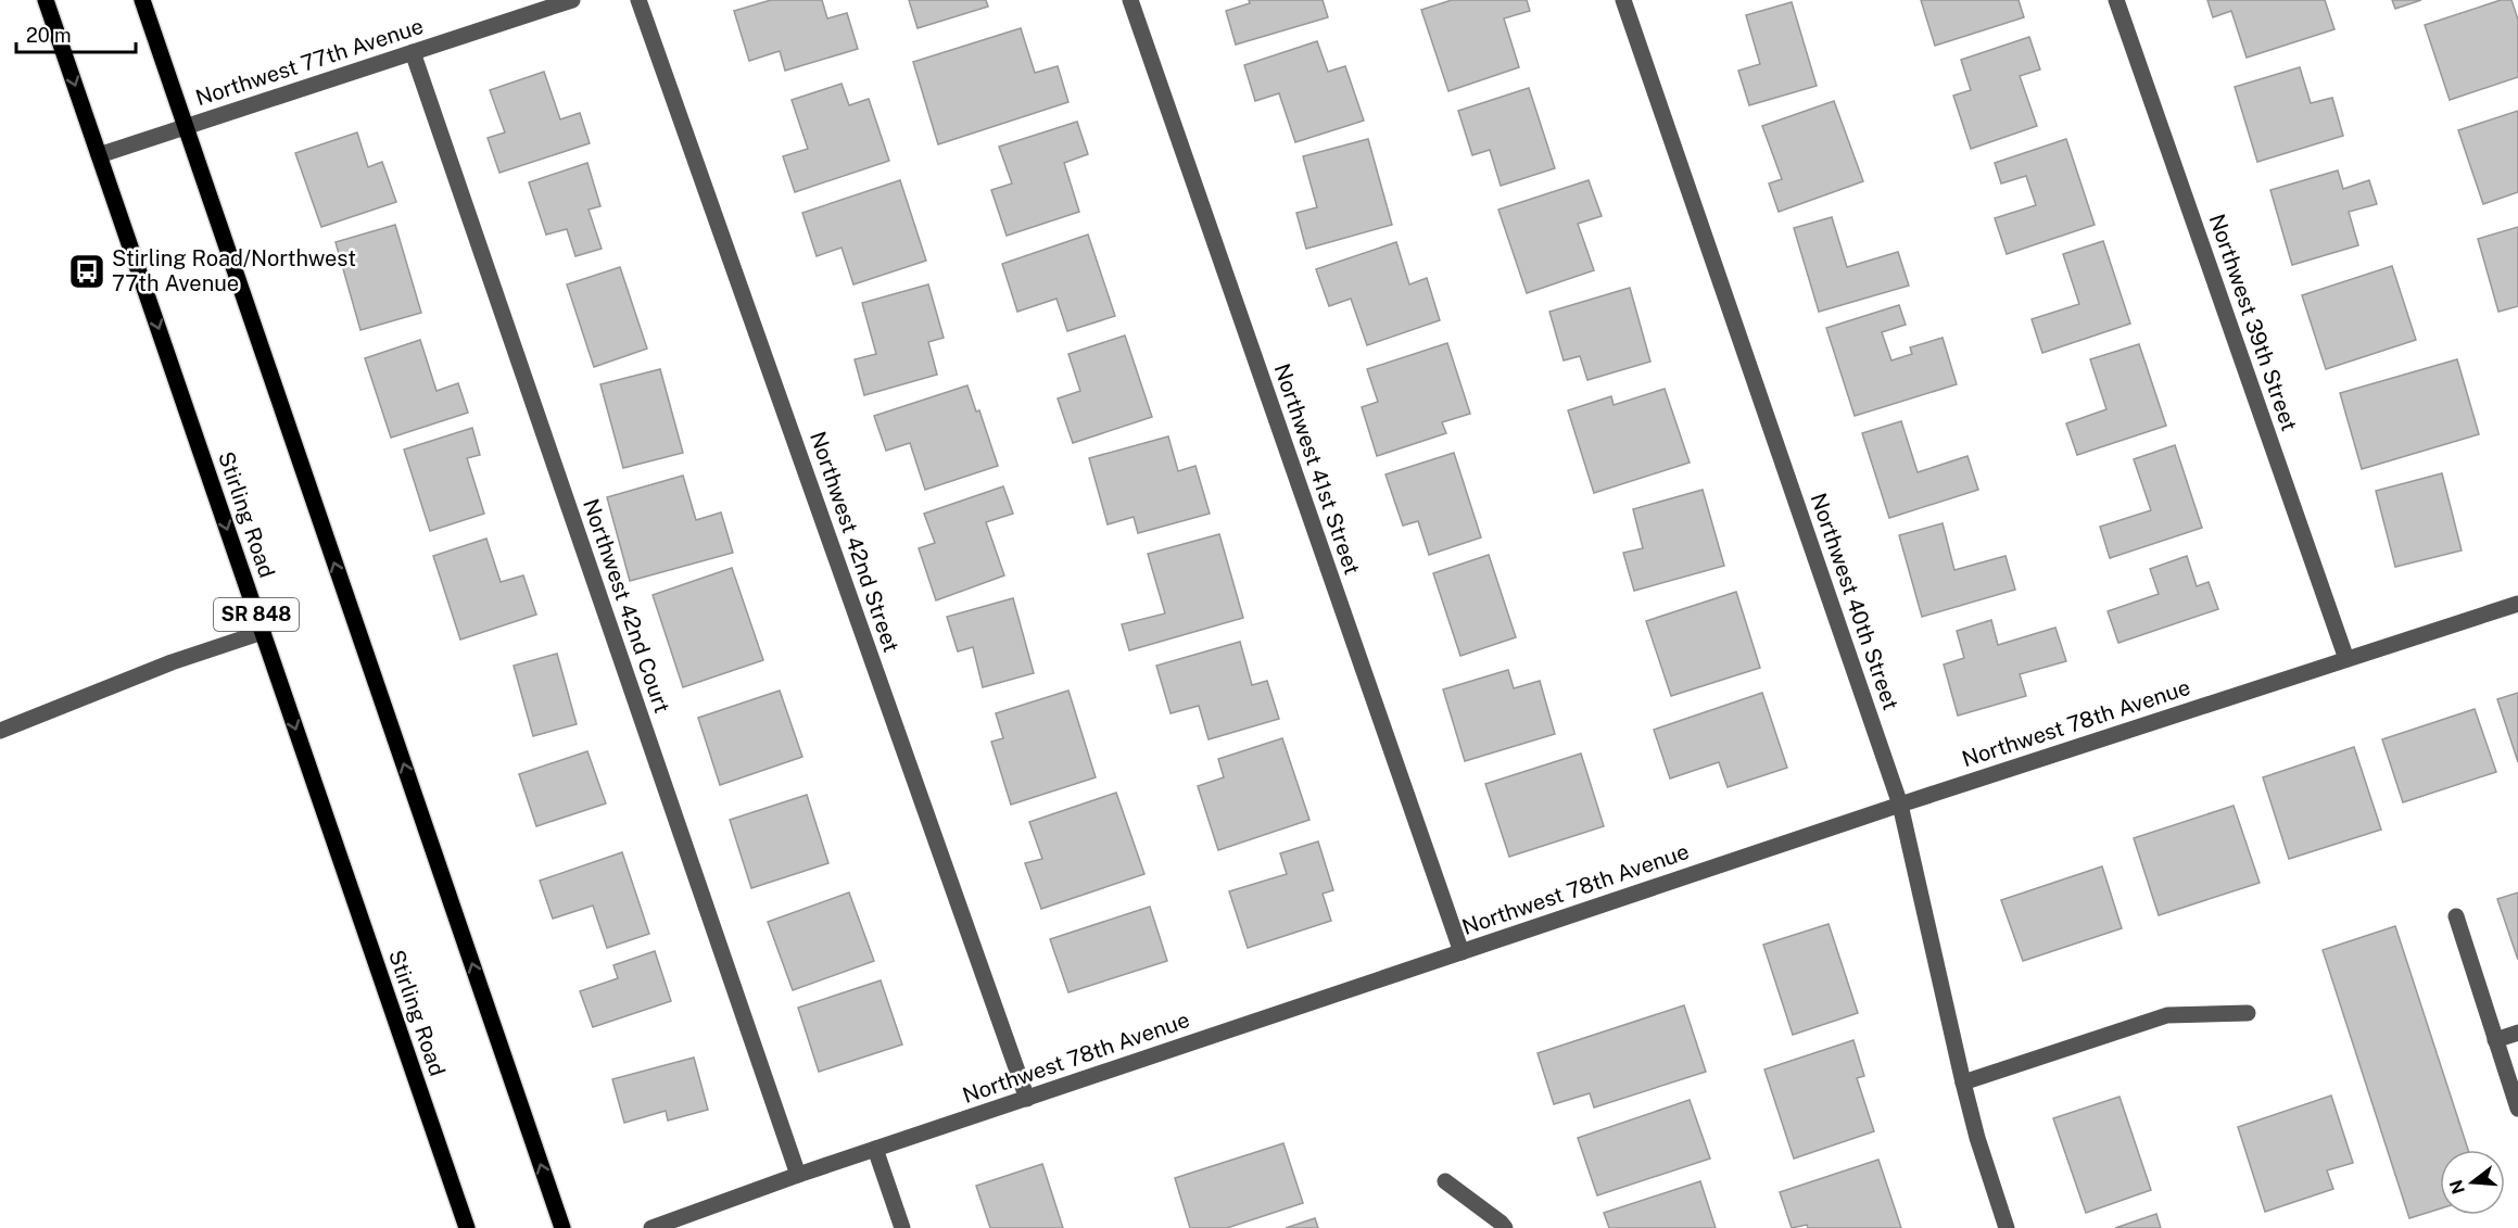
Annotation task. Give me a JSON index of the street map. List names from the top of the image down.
{
  "streets": {
    "main road": ["Stirling Road", "SR 848"],
    "street": [
      "Northwest 77th Avenue",
      "Northwest 39th Street",
      "Northwest 41st Street",
      "Northwest 42nd Street",
      "Northwest 40th Street",
      "Northwest 42nd Court",
      "Northwest 78th Avenue"
    ]
  },
  "crossings": [
    ["Northwest 77th Avenue", "Stirling Road"],
    ["Northwest 77th Avenue", "Northwest 42nd Court"],
    ["Northwest 39th Street", "Northwest 78th Avenue"],
    ["Northwest 41st Street", "Northwest 78th Avenue"],
    ["Northwest 42nd Street", "Northwest 78th Avenue"],
    ["Northwest 40th Street", "Northwest 78th Avenue"],
    ["Northwest 42nd Court", "Northwest 78th Avenue"]
  ],
  "places": {
    "bus stop": ["Stirling Road/Northwest 77th Avenue"]
  },
  "scale_bar": "20 m",
  "north": "left"
}
